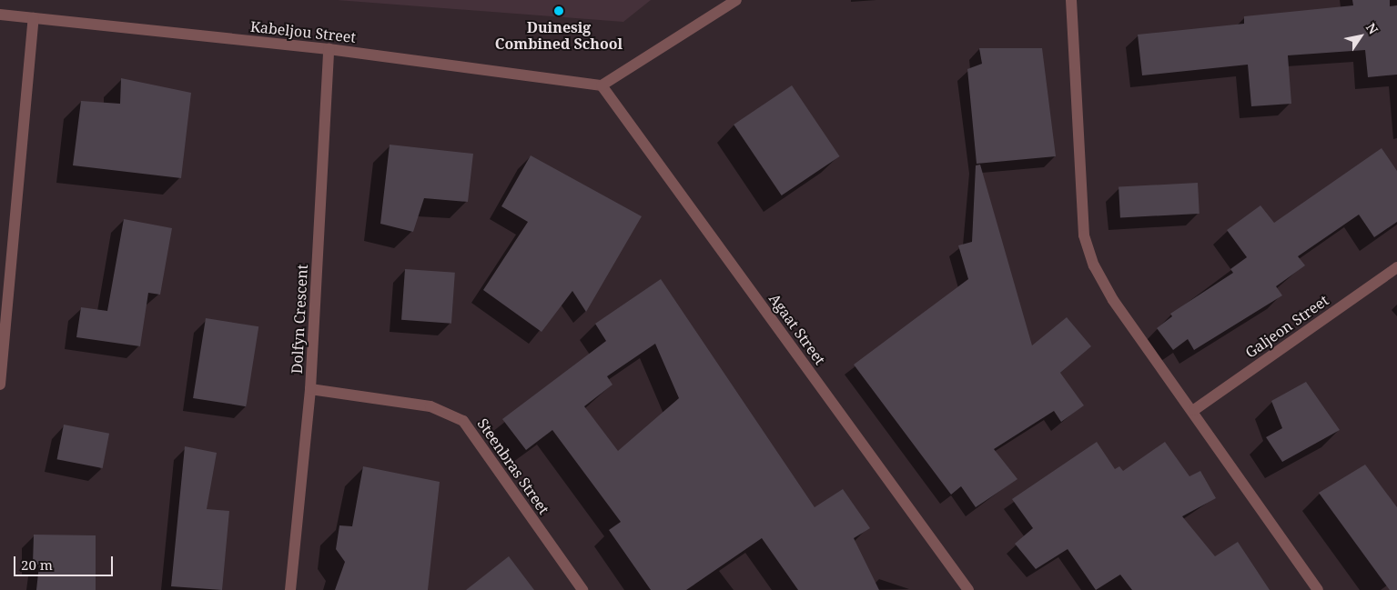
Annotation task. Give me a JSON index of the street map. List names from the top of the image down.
{
  "streets": {
    "street": [
      "Kabeljou Street",
      "Dolfyn Crescent",
      "Galjeon Street",
      "Agaat Street",
      "Steenbras Street"
    ]
  },
  "crossings": [
    ["Kabeljou Street", "Dolfyn Crescent"],
    ["Kabeljou Street", "Agaat Street"],
    ["Dolfyn Crescent", "Steenbras Street"]
  ],
  "places": ["Duinesig Combined School"],
  "scale_bar": "20 m",
  "north": "top right"
}
